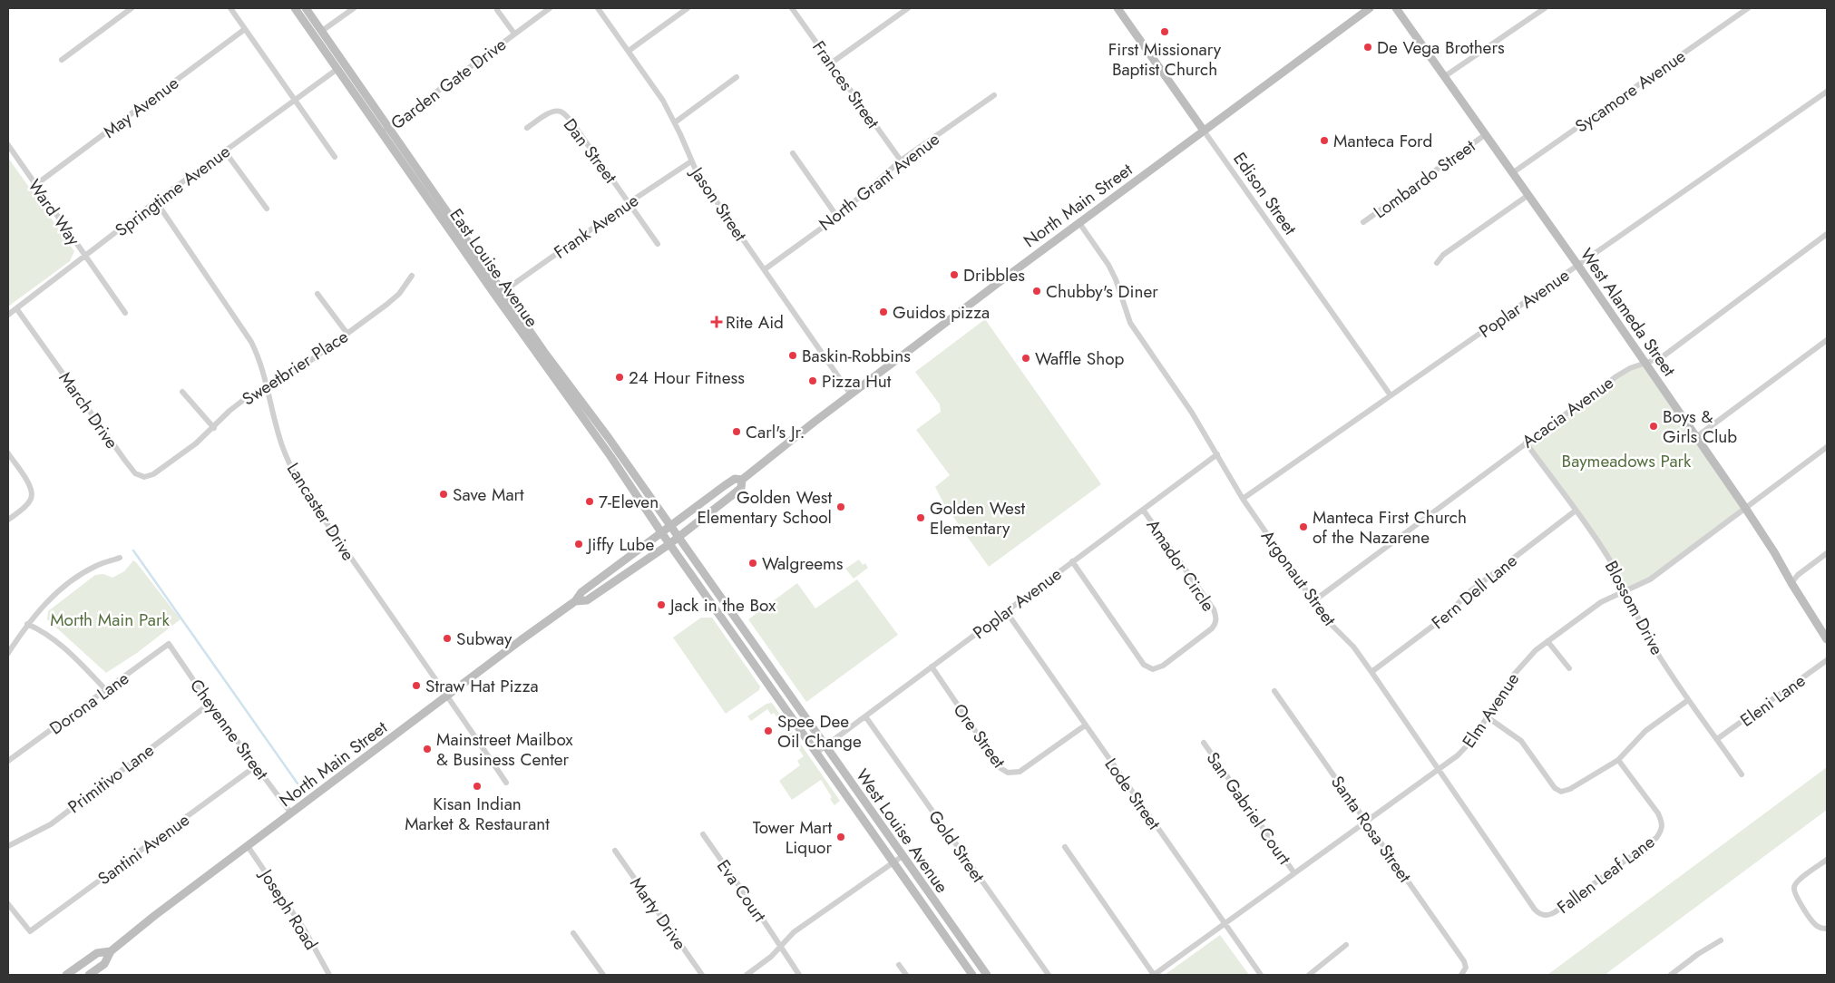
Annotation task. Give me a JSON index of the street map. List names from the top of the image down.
{
  "streets": {
    "main road": [
      "Edison Street",
      "North Main Street",
      "East Louise Avenue",
      "West Alameda Street",
      "West Louise Avenue"
    ],
    "street": [
      "Garden Gate Drive",
      "Frances Street",
      "Sycamore Avenue",
      "May Avenue",
      "Dan Street",
      "Lombardo Street",
      "North Grant Avenue",
      "Springtime Avenue",
      "Jason Street",
      "Ward Way",
      "Frank Avenue",
      "Poplar Avenue",
      "Sweetbrier Place",
      "March Drive",
      "Acacia Avenue",
      "Lancaster Drive",
      "Amador Circle",
      "Argonaut Street",
      "Fern Dell Lane",
      "Blossom Drive",
      "Eleni Lane",
      "Dorona Lane",
      "Elm Avenue",
      "Cheyenne Street",
      "Ore Street",
      "Primitivo Lane",
      "Lode Street",
      "San Gabriel Court",
      "Santa Rosa Street",
      "Gold Street",
      "Santini Avenue",
      "Fallen Leaf Lane",
      "Eva Court",
      "Joseph Road",
      "Marty Drive"
    ]
  },
  "crossings": [
    ["Garden Gate Drive", "East Louise Avenue"],
    ["Frances Street", "North Grant Avenue"],
    ["Sycamore Avenue", "West Alameda Street"],
    ["May Avenue", "Ward Way"],
    ["Dan Street", "Frank Avenue"],
    ["Lombardo Street", "West Alameda Street"],
    ["North Grant Avenue", "Jason Street"],
    ["Springtime Avenue", "Ward Way"],
    ["Springtime Avenue", "East Louise Avenue"],
    ["Springtime Avenue", "March Drive"],
    ["Springtime Avenue", "Lancaster Drive"],
    ["Edison Street", "North Main Street"],
    ["Edison Street", "Poplar Avenue"],
    ["Jason Street", "North Main Street"],
    ["Jason Street", "Frank Avenue"],
    ["North Main Street", "East Louise Avenue"],
    ["North Main Street", "Lancaster Drive"],
    ["North Main Street", "Argonaut Street"],
    ["North Main Street", "Cheyenne Street"],
    ["North Main Street", "West Louise Avenue"],
    ["North Main Street", "Joseph Road"],
    ["Frank Avenue", "East Louise Avenue"],
    ["East Louise Avenue", "West Louise Avenue"],
    ["Poplar Avenue", "West Alameda Street"],
    ["Poplar Avenue", "Amador Circle"],
    ["Poplar Avenue", "Argonaut Street"],
    ["Poplar Avenue", "Ore Street"],
    ["Poplar Avenue", "Lode Street"],
    ["Poplar Avenue", "West Louise Avenue"],
    ["Poplar Avenue", "Gold Street"],
    ["West Alameda Street", "Acacia Avenue"],
    ["West Alameda Street", "Elm Avenue"],
    ["Sweetbrier Place", "March Drive"],
    ["Sweetbrier Place", "Lancaster Drive"],
    ["Acacia Avenue", "Argonaut Street"],
    ["Acacia Avenue", "Blossom Drive"],
    ["Argonaut Street", "Fern Dell Lane"],
    ["Argonaut Street", "Elm Avenue"],
    ["Argonaut Street", "Fallen Leaf Lane"],
    ["Fern Dell Lane", "Blossom Drive"],
    ["Blossom Drive", "Eleni Lane"],
    ["Blossom Drive", "Elm Avenue"],
    ["Dorona Lane", "Cheyenne Street"],
    ["Elm Avenue", "Lode Street"],
    ["Elm Avenue", "San Gabriel Court"],
    ["Elm Avenue", "Santa Rosa Street"],
    ["Cheyenne Street", "Primitivo Lane"],
    ["Cheyenne Street", "Santini Avenue"],
    ["Ore Street", "Lode Street"]
  ],
  "parks": ["Baymeadows Park", "Morth Main Park"],
  "places": {
    "other": [
      "First Missionary Baptist Church",
      "De Vega Brothers",
      "Manteca Ford",
      "Dribbles",
      "Chubby's Diner",
      "Guidos pizza",
      "Baskin-Robbins",
      "Waffle Shop",
      "24 Hour Fitness",
      "Pizza Hut",
      "Boys & Girls Club",
      "Carl's Jr.",
      "Save Mart",
      "7-Eleven",
      "Golden West Elementary School",
      "Golden West Elementary",
      "Manteca First Church of the Nazarene",
      "Jiffy Lube",
      "Walgreems",
      "Jack in the Box",
      "Subway",
      "Straw Hat Pizza",
      "Spee Dee Oil Change",
      "Mainstreet Mailbox & Business Center",
      "Kisan Indian Market & Restaurant",
      "Tower Mart Liquor"
    ],
    "health": ["Rite Aid"]
  }
}
